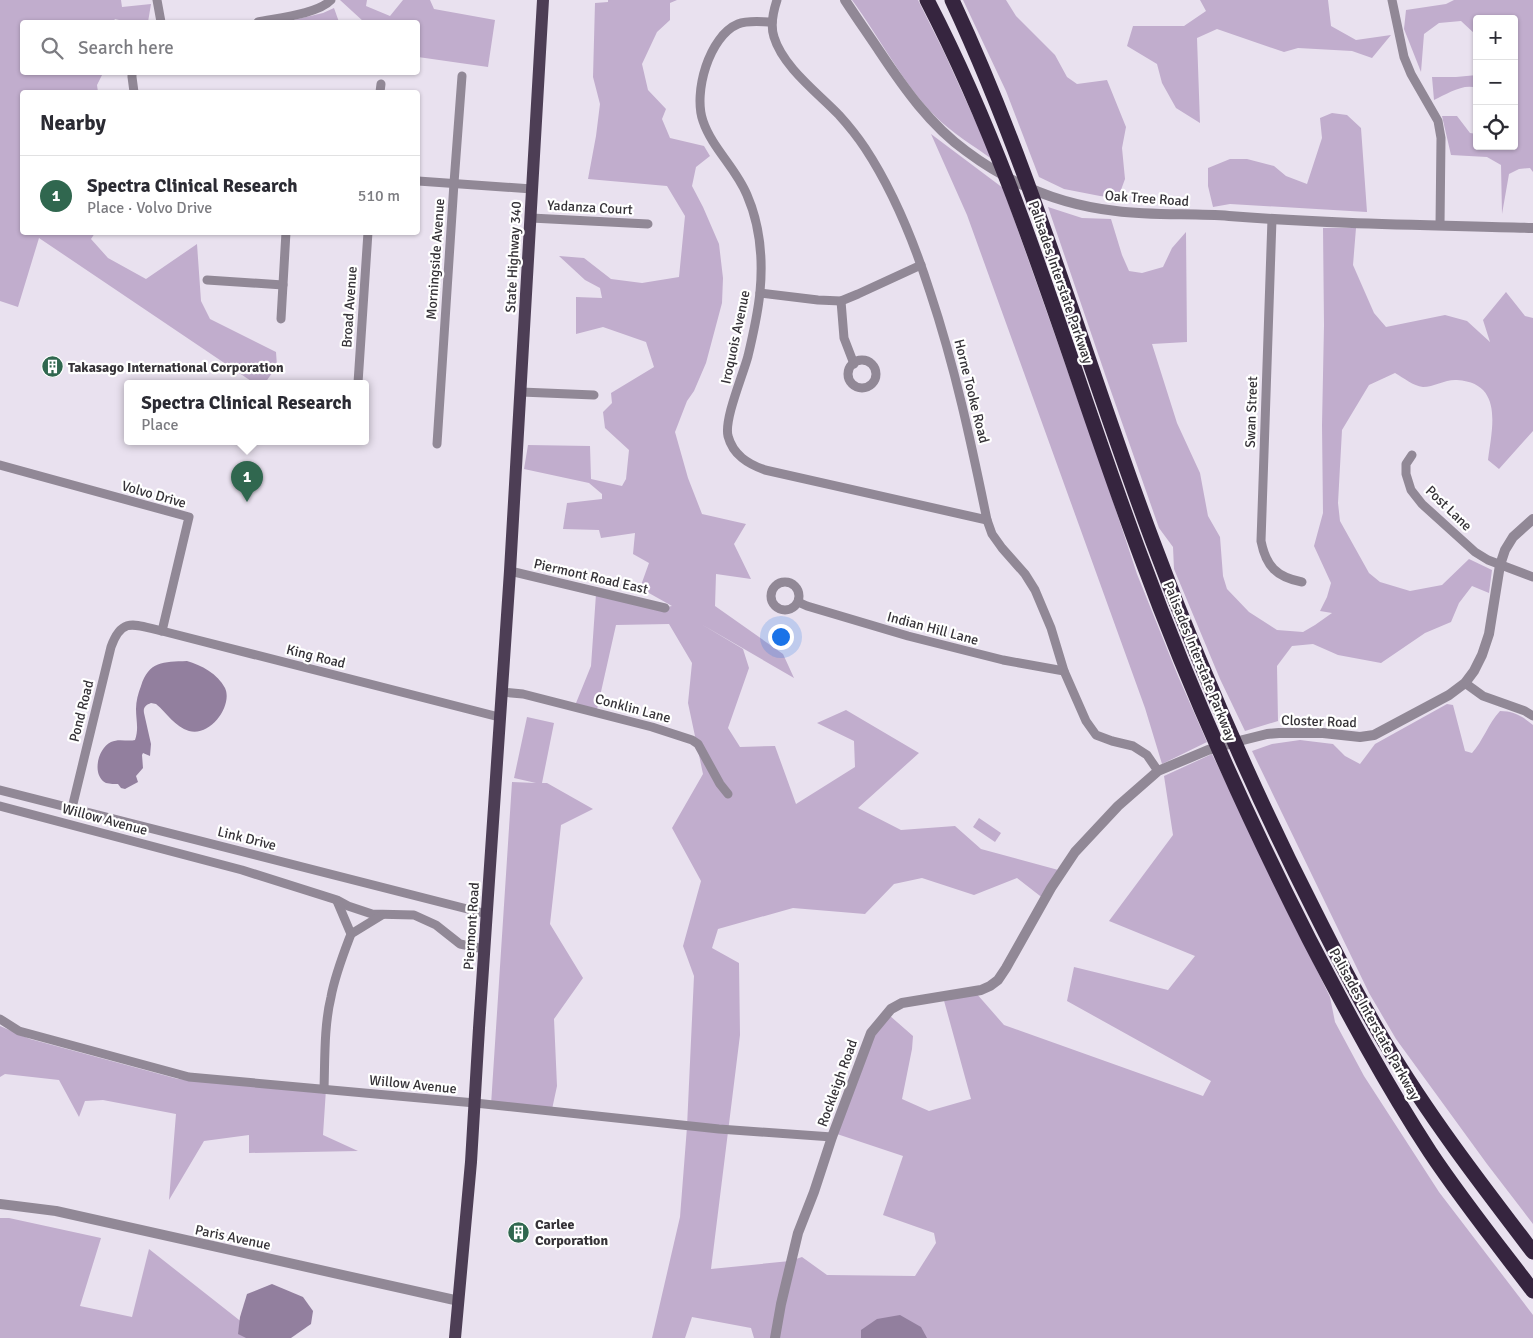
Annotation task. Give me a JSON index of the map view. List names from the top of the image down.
{
  "streets": {
    "highway": ["Palisades Interstate Parkway"],
    "main road": ["State Highway 340", "Piermont Road"],
    "street": [
      "Oak Tree Road",
      "Yadanza Court",
      "Morningside Avenue",
      "Broad Avenue",
      "Iroquois Avenue",
      "Horne Tooke Road",
      "Swan Street",
      "Volvo Drive",
      "Post Lane",
      "Piermont Road East",
      "Indian Hill Lane",
      "King Road",
      "Conklin Lane",
      "Pond Road",
      "Closter Road",
      "Willow Avenue",
      "Link Drive",
      "Rockleigh Road",
      "Paris Avenue"
    ]
  },
  "crossings": [
    ["Oak Tree Road", "Swan Street"],
    ["Yadanza Court", "State Highway 340"],
    ["State Highway 340", "Piermont Road"],
    ["Iroquois Avenue", "Horne Tooke Road"],
    ["Horne Tooke Road", "Indian Hill Lane"],
    ["Horne Tooke Road", "Closter Road"],
    ["Volvo Drive", "King Road"],
    ["Post Lane", "Closter Road"],
    ["Piermont Road East", "Piermont Road"],
    ["King Road", "Pond Road"],
    ["King Road", "Piermont Road"],
    ["Conklin Lane", "Piermont Road"],
    ["Pond Road", "Link Drive"],
    ["Closter Road", "Rockleigh Road"],
    ["Willow Avenue", "Piermont Road"],
    ["Willow Avenue", "Rockleigh Road"],
    ["Link Drive", "Piermont Road"],
    ["Piermont Road", "Paris Avenue"]
  ],
  "places": {
    "building": ["Takasago International Corporation", "Carlee Corporation"]
  },
  "page": {
    "map_buttons": ["+", "−"],
    "search": "Search here",
    "heading": "Nearby",
    "list": [
      {
        "mark": "1",
        "name": "Spectra Clinical Research",
        "note": "Place · Volvo Drive",
        "value": "510 m"
      }
    ],
    "popup": ["Spectra Clinical Research", "Place"],
    "pins": "1"
  }
}
